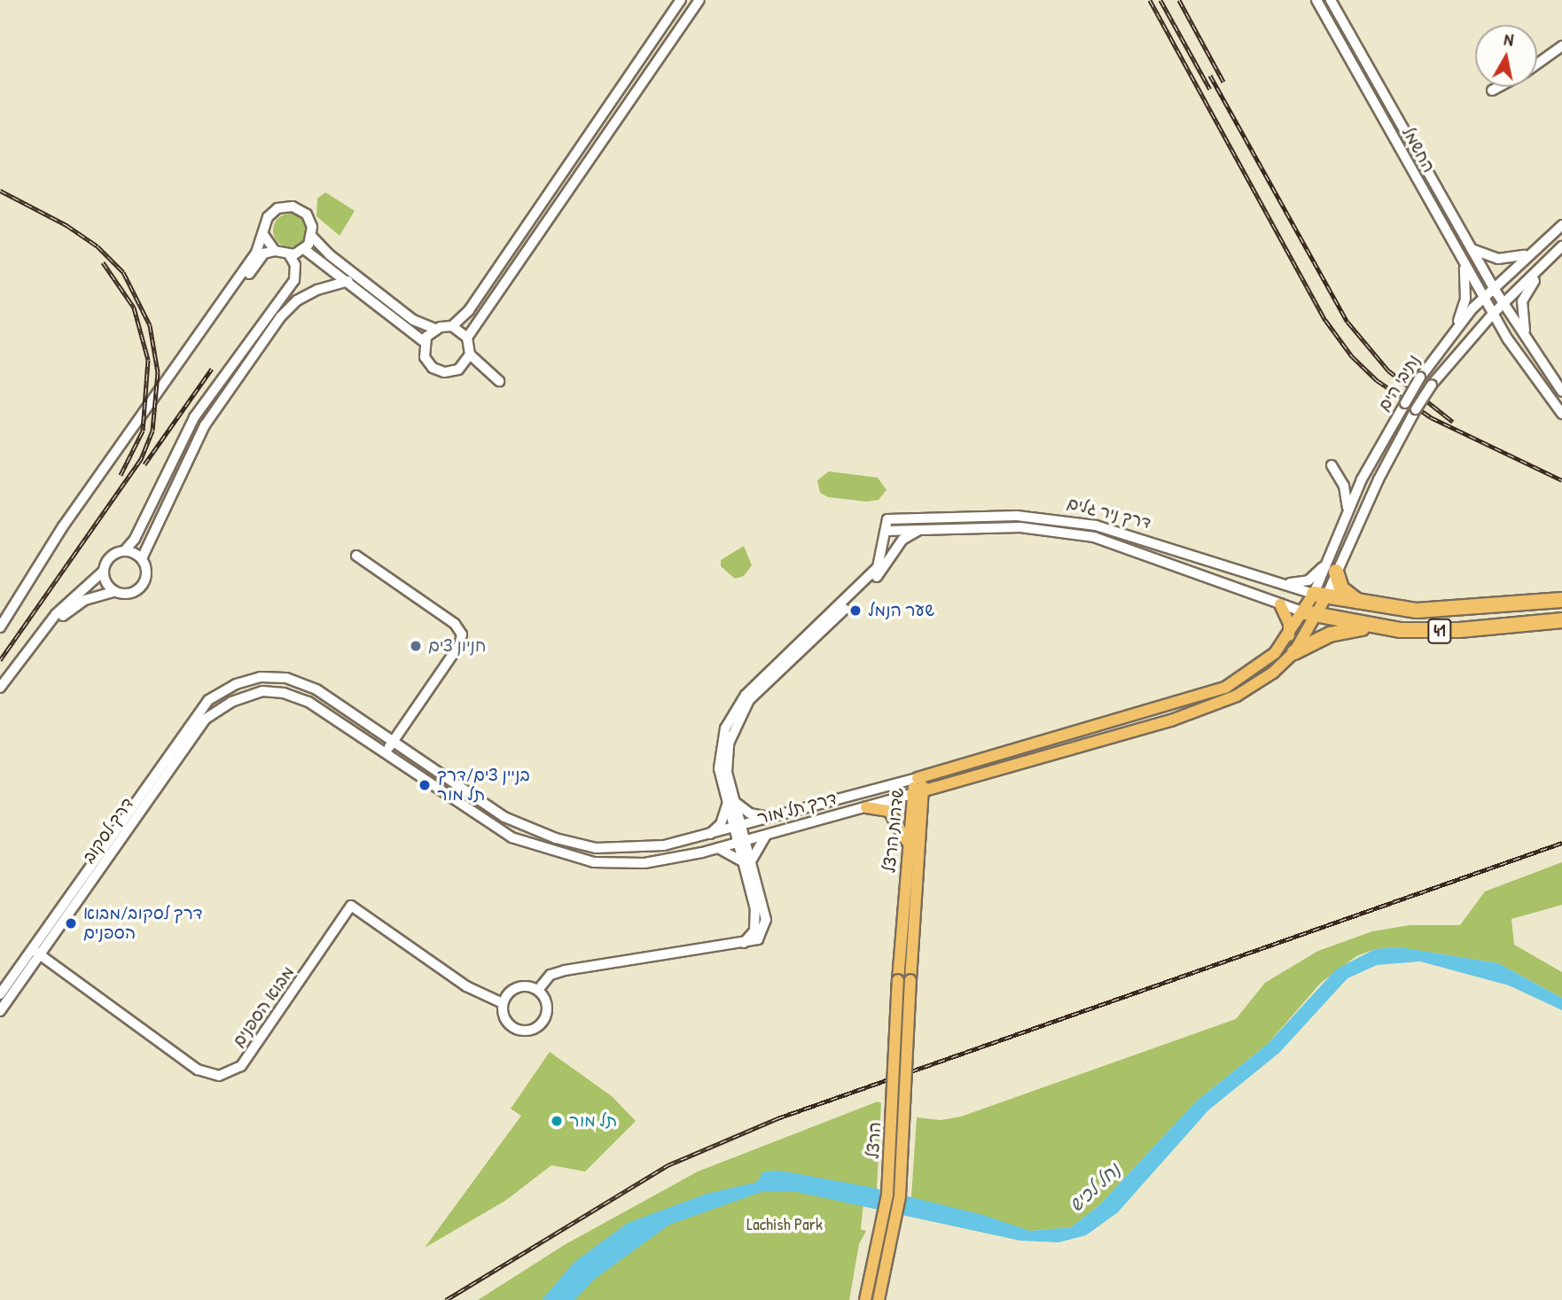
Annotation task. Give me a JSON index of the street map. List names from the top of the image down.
{
  "streets": {
    "highway": ["דרך ניר גלים", "41"],
    "main road": ["דרך תל מור", "שדרות הרצל", "הרצל"],
    "street": [
      "החשמל",
      "נתיבי הים",
      "דרך לסקוב",
      "מבוא הספנים"
    ]
  },
  "crossings": [
    ["החשמל", "נתיבי הים"],
    ["נתיבי הים", "דרך ניר גלים"],
    ["נתיבי הים", "41"],
    ["נתיבי הים", "דרך תל מור"],
    ["דרך ניר גלים", "41"],
    ["דרך ניר גלים", "דרך תל מור"],
    ["41", "דרך תל מור"],
    ["דרך תל מור", "דרך לסקוב"],
    ["דרך תל מור", "שדרות הרצל"],
    ["דרך לסקוב", "מבוא הספנים"],
    ["שדרות הרצל", "הרצל"]
  ],
  "water": ["נחל לכיש"],
  "parks": ["Lachish Park"],
  "places": [
    "שער הנמל",
    "חניון צים",
    "בניין צים/דרך תל מור",
    "דרך לסקוב/מבוא הספנים",
    "תל מור"
  ],
  "north": "top"
}
